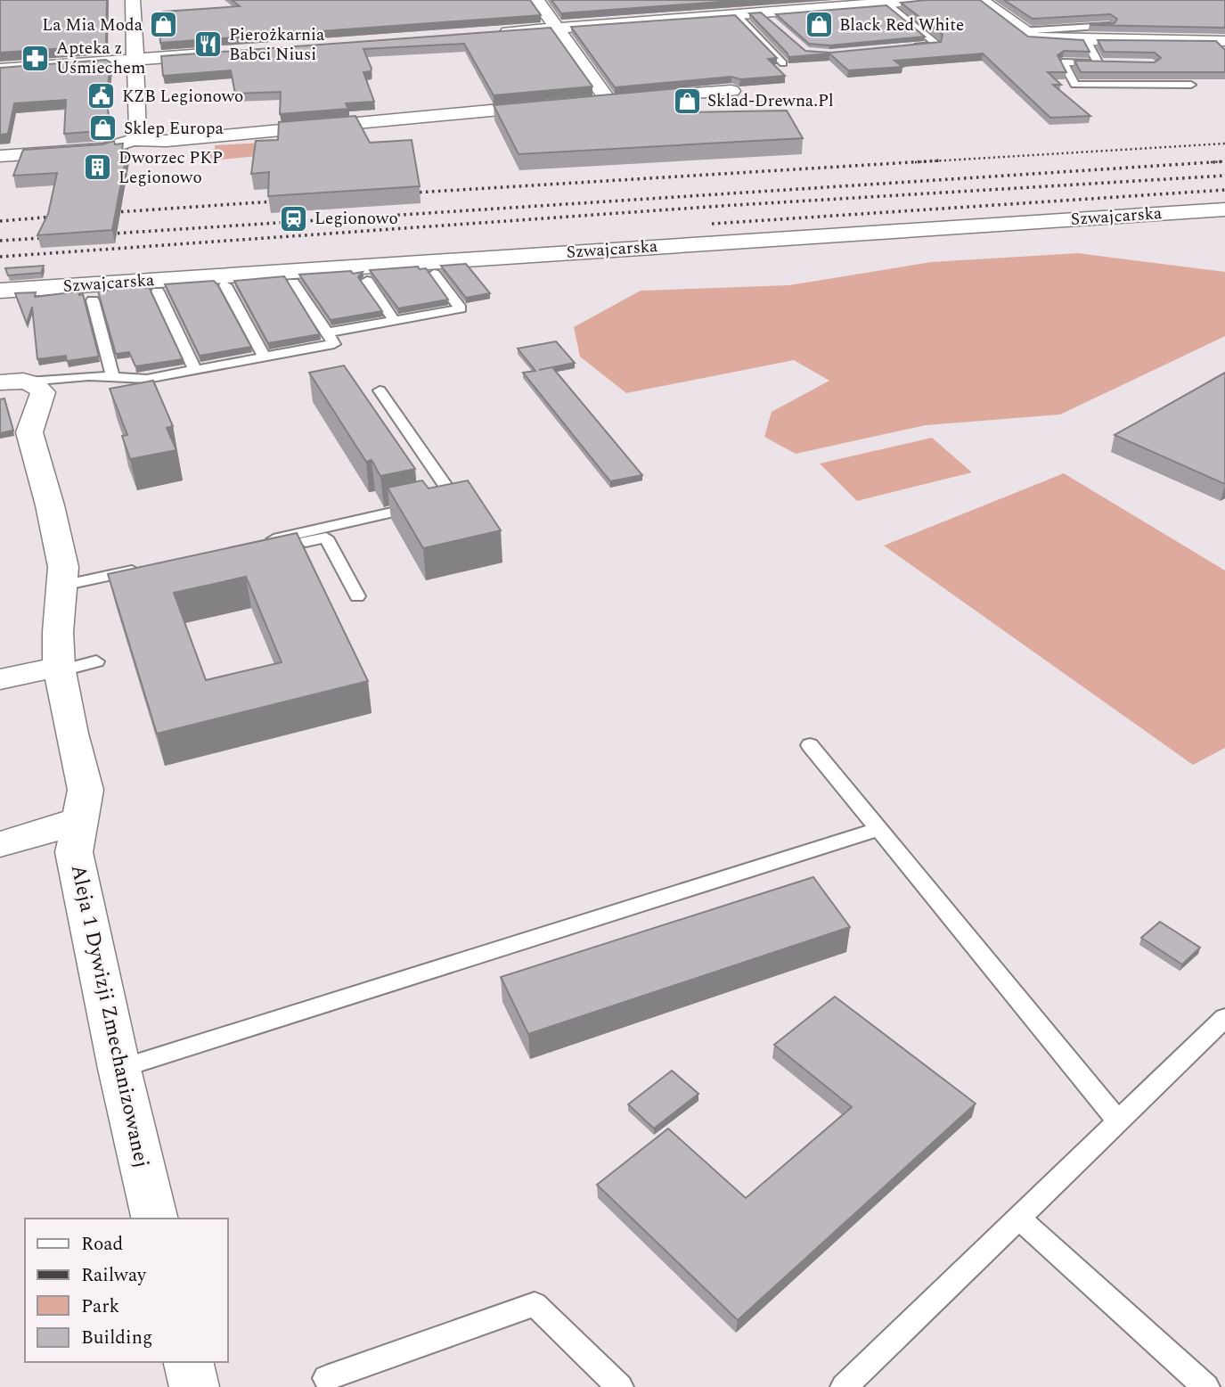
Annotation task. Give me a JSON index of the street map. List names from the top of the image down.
{
  "streets": {
    "street": ["Szwajcarska", "Aleja 1 Dywizji Zmechanizowanej"]
  },
  "places": {
    "shop": [
      "La Mia Moda",
      "Black Red White",
      "Sklad-Drewna.Pl",
      "Sklep Europa"
    ],
    "restaurant": ["Pierożkarnia Babci Niusi"],
    "pharmacy": ["Apteka z Uśmiechem"],
    "public building": ["KZB Legionowo"],
    "building": ["Dworzec PKP Legionowo"],
    "station": ["Legionowo"]
  },
  "legend": [
    "Road",
    "Railway",
    "Park",
    "Building"
  ]
}
